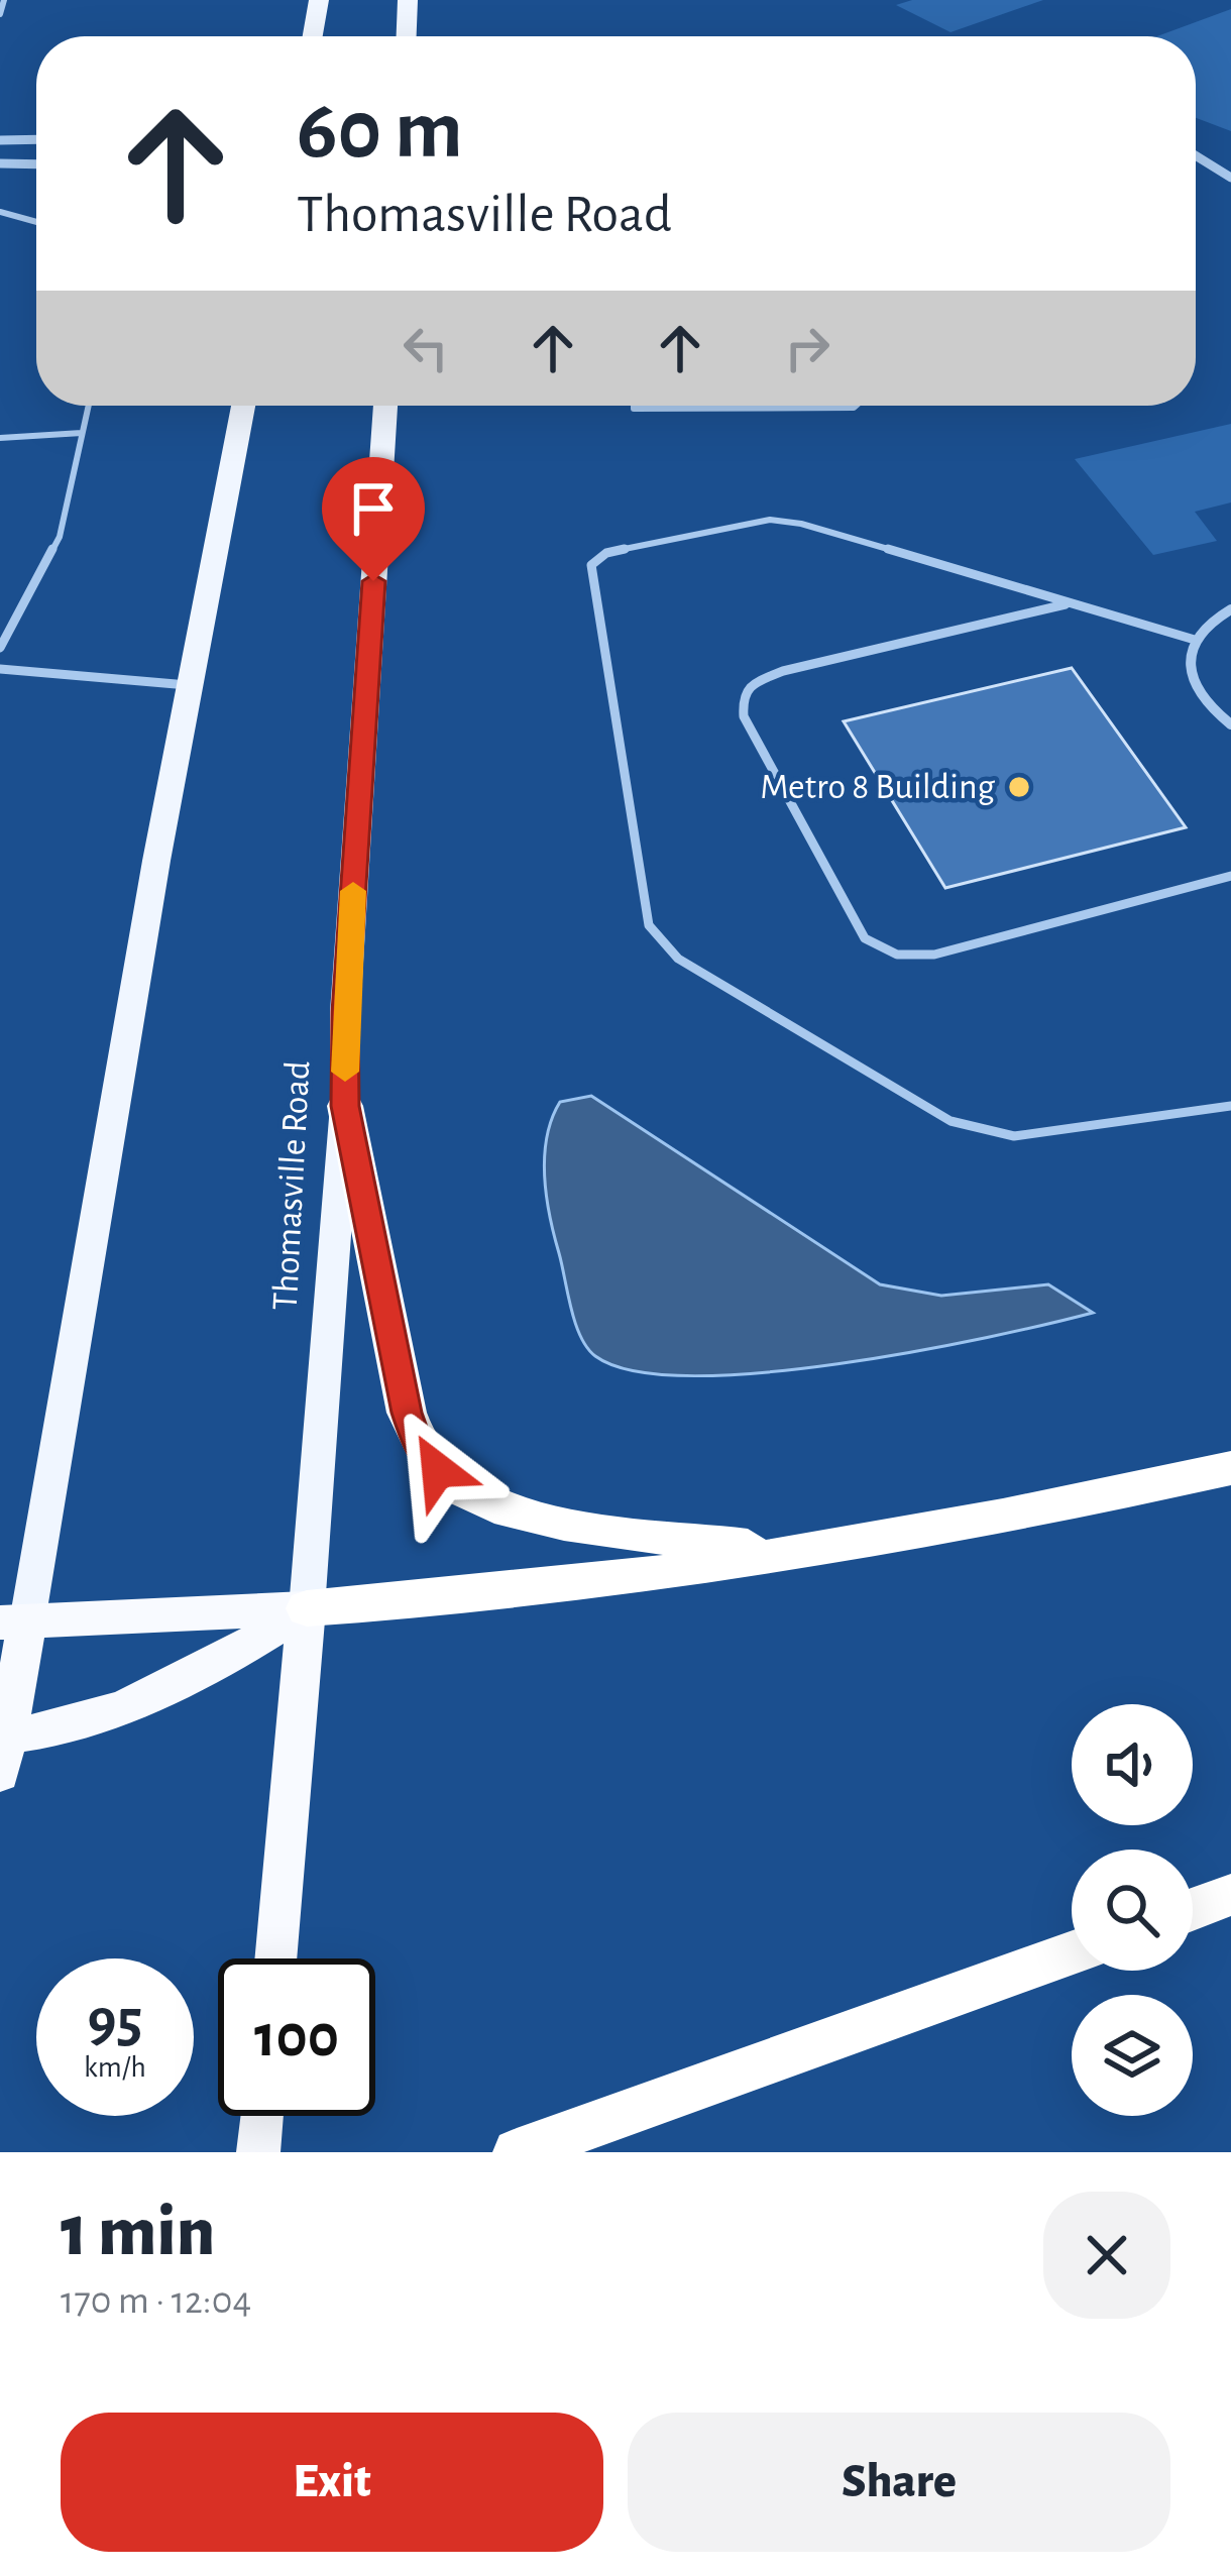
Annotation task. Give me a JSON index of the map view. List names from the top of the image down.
{
  "streets": {
    "highway": ["Thomasville Road"]
  },
  "places": ["Metro 8 Building"],
  "page": {
    "turn": ["60 m", "Thomasville Road"],
    "speed": "95 km/h",
    "limit": "100",
    "heading": ["1 min", "170 m · 12:04"],
    "buttons": ["Exit", "Share"]
  }
}
